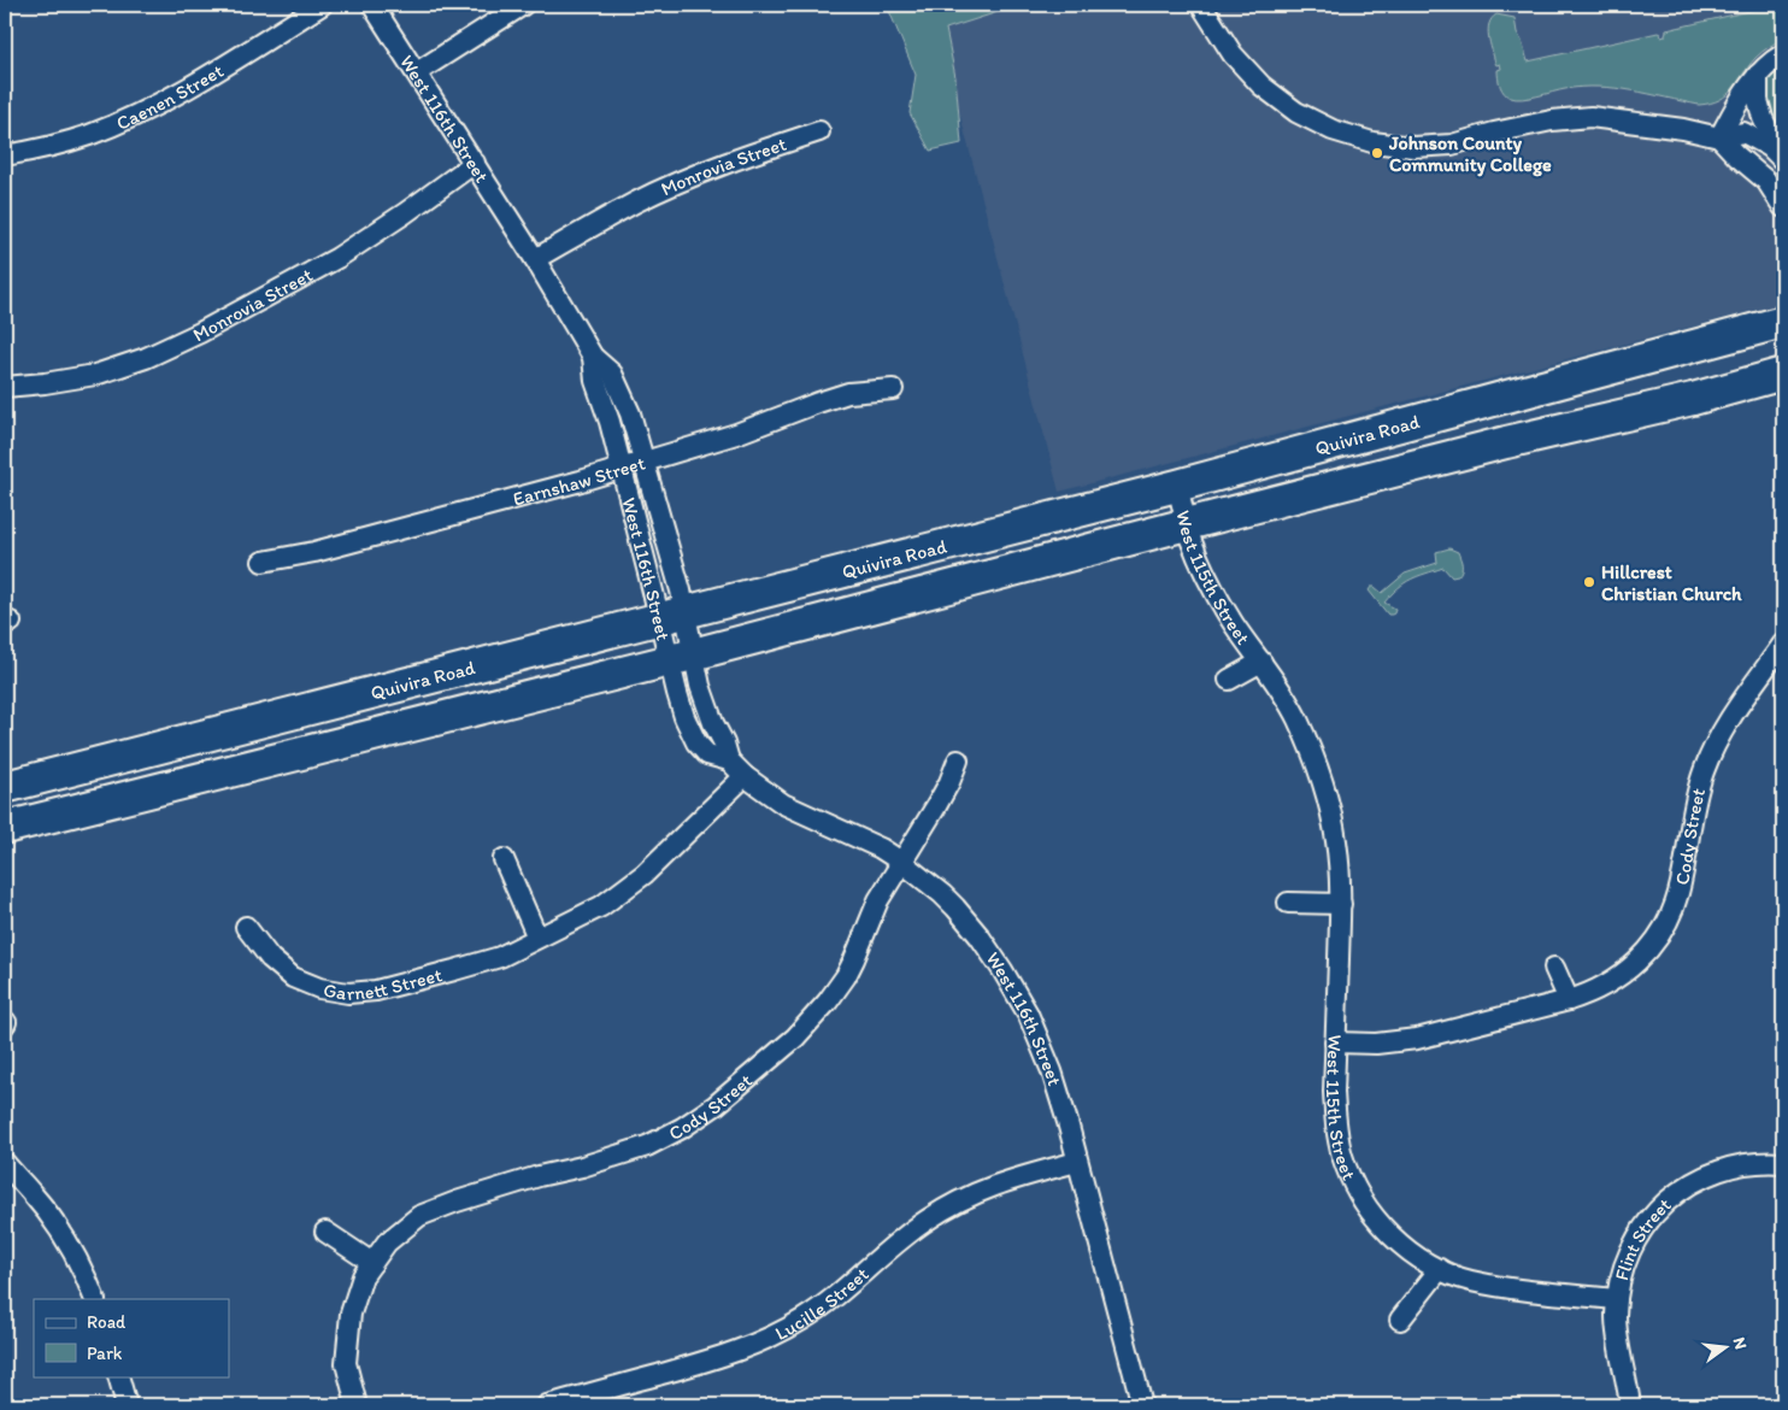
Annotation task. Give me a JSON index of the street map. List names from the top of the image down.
{
  "streets": {
    "main road": ["Quivira Road"],
    "street": [
      "Caenen Street",
      "West 116th Street",
      "Monrovia Street",
      "Earnshaw Street",
      "West 115th Street",
      "Cody Street",
      "Garnett Street",
      "Flint Street",
      "Lucille Street"
    ]
  },
  "crossings": [
    ["West 116th Street", "Monrovia Street"],
    ["West 116th Street", "Quivira Road"],
    ["West 116th Street", "Earnshaw Street"],
    ["West 116th Street", "Cody Street"],
    ["West 116th Street", "Garnett Street"],
    ["West 116th Street", "Lucille Street"],
    ["Quivira Road", "West 115th Street"],
    ["West 115th Street", "Cody Street"],
    ["West 115th Street", "Flint Street"]
  ],
  "places": ["Johnson County Community College", "Hillcrest Christian Church"],
  "legend": ["Road", "Park"],
  "north": "right"
}
